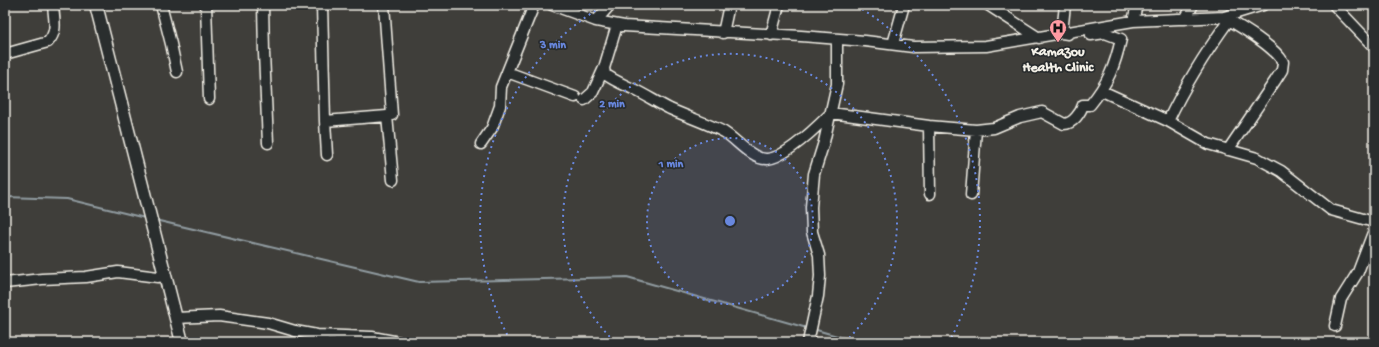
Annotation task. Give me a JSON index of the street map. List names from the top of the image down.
{
  "places": {
    "hospital": ["Kamazou Health Clinic"]
  },
  "rings": ["3 min", "2 min", "1 min"]
}
